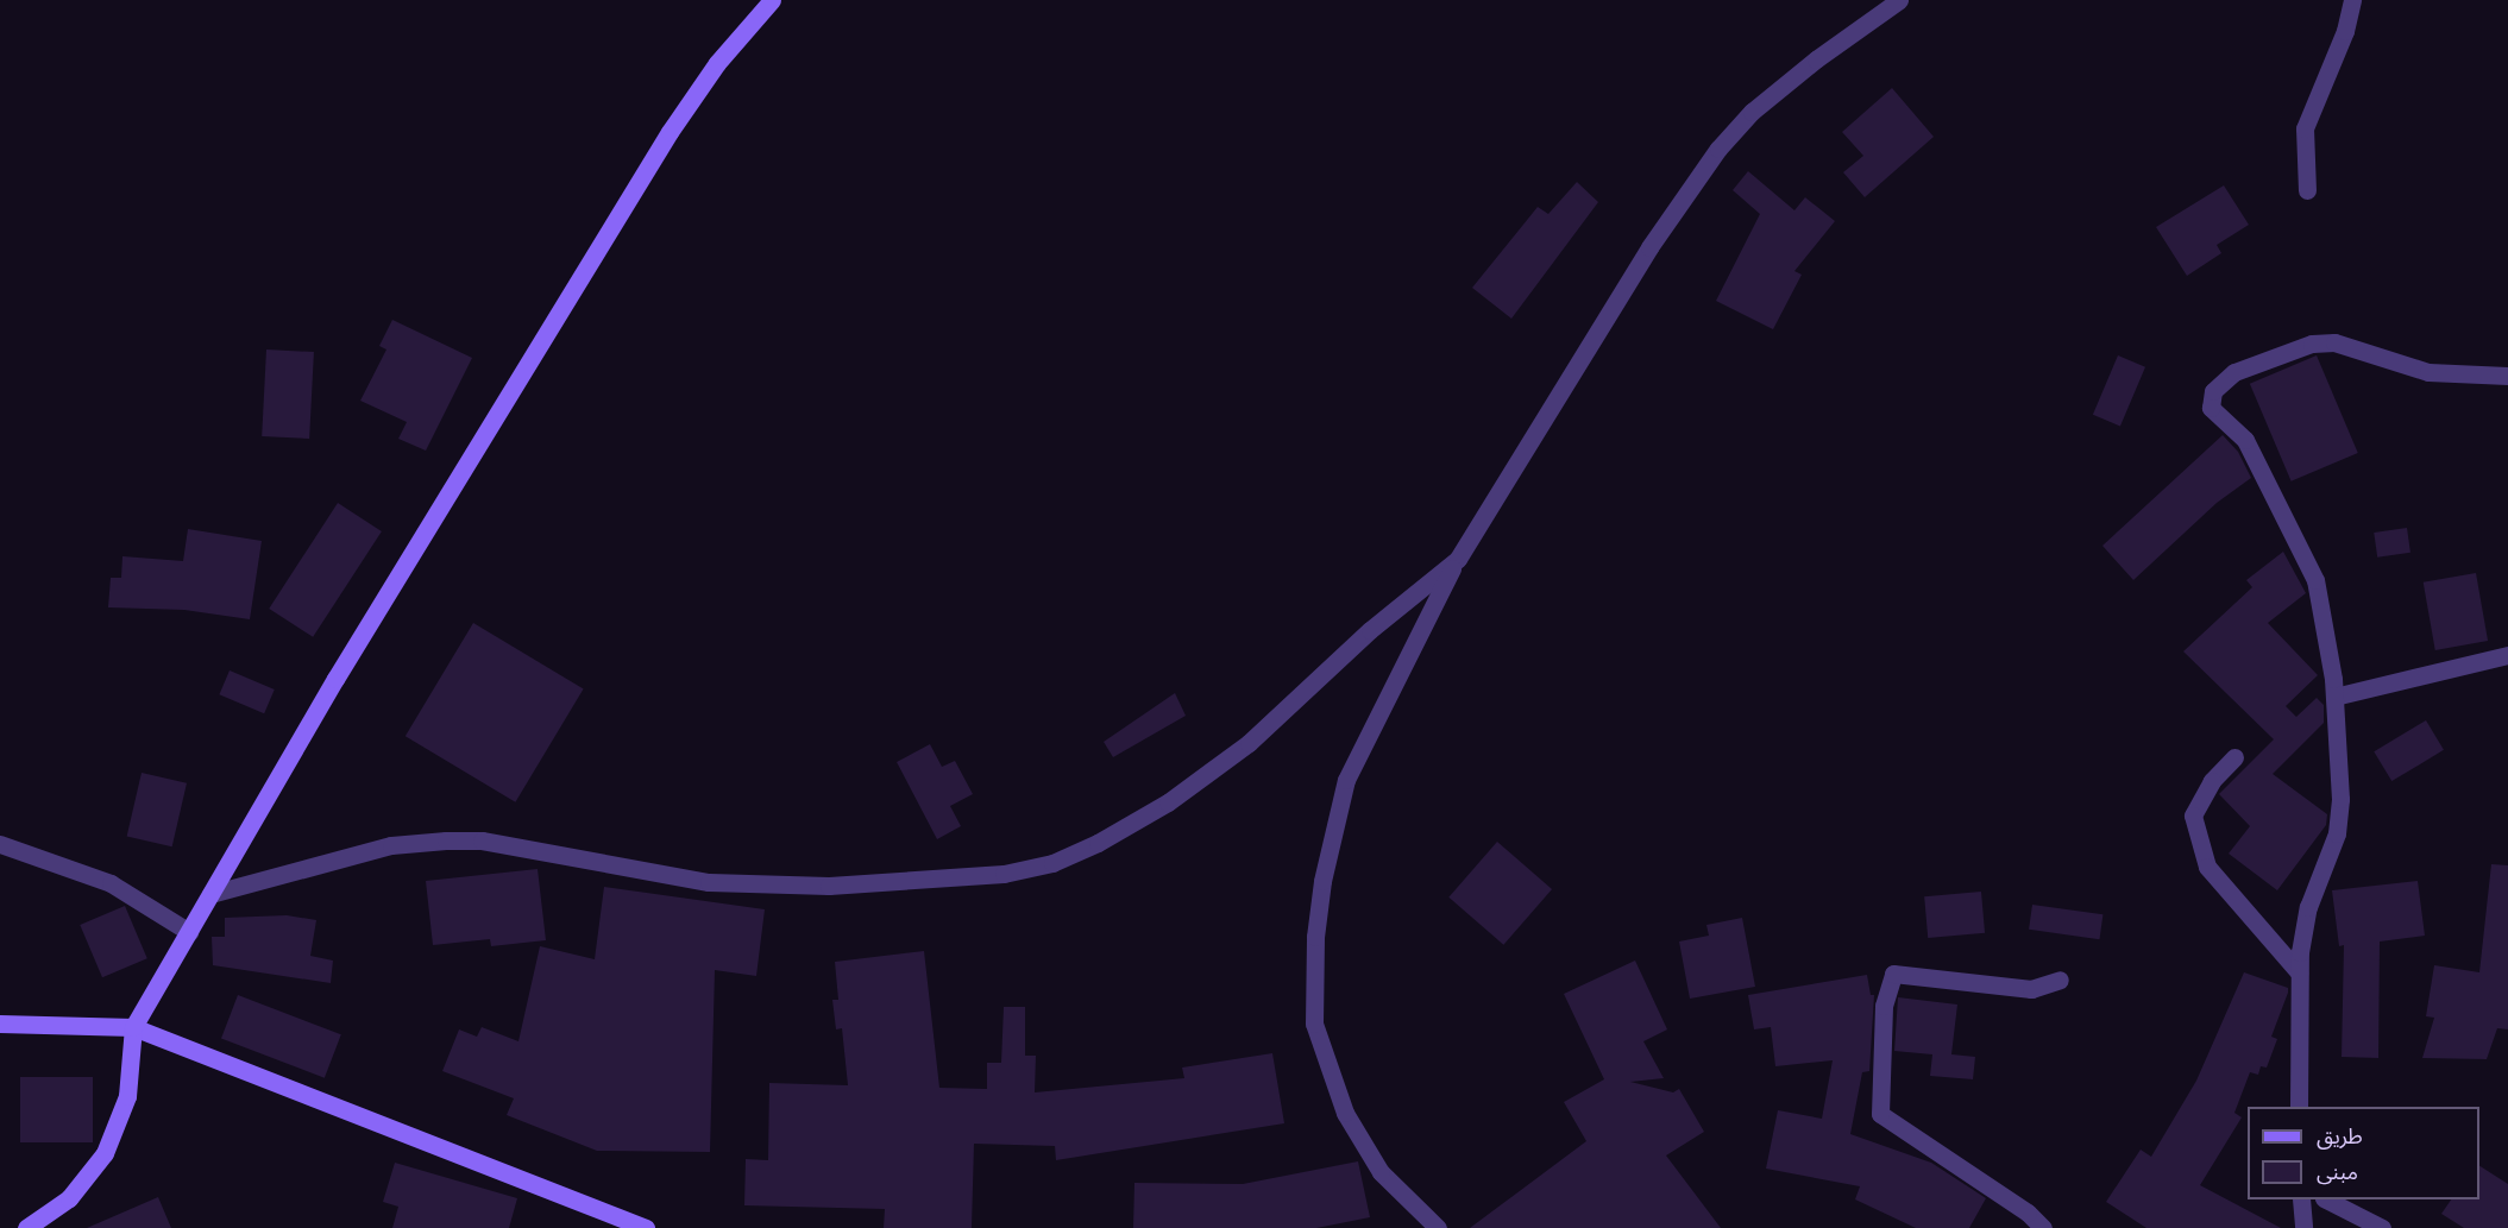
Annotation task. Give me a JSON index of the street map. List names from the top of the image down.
{
  "legend": ["طريق", "مبنى"]
}
